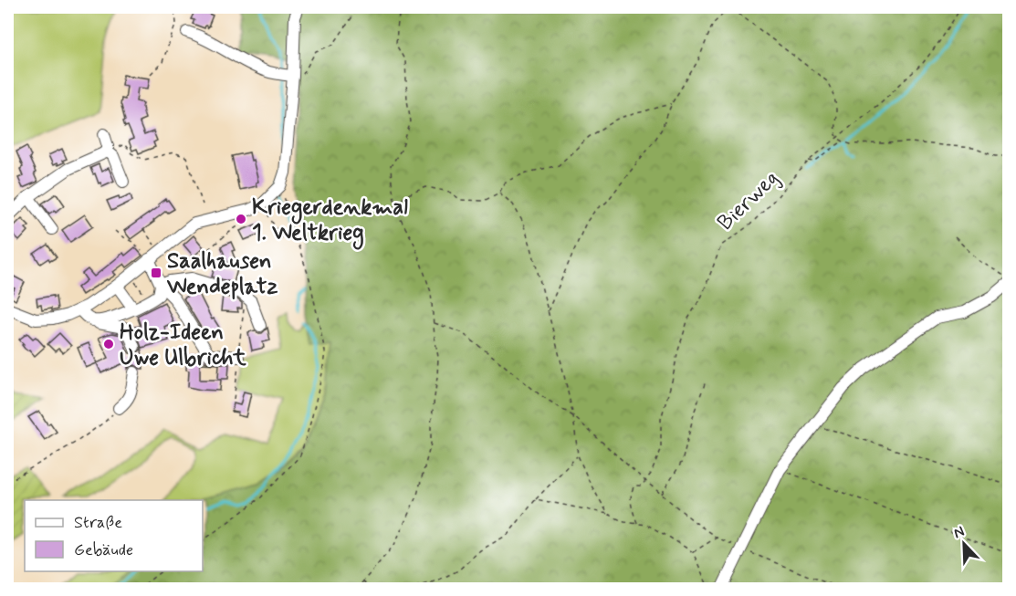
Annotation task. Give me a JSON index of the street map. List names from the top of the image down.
{
  "streets": {
    "path": ["Bierweg"]
  },
  "places": {
    "other": ["Kriegerdenkmal 1. Weltkrieg", "Holz-Ideen Uwe Ulbricht"],
    "transit": ["Saalhausen Wendeplatz"]
  },
  "legend": ["Straße", "Gebäude"],
  "north": "top left"
}
